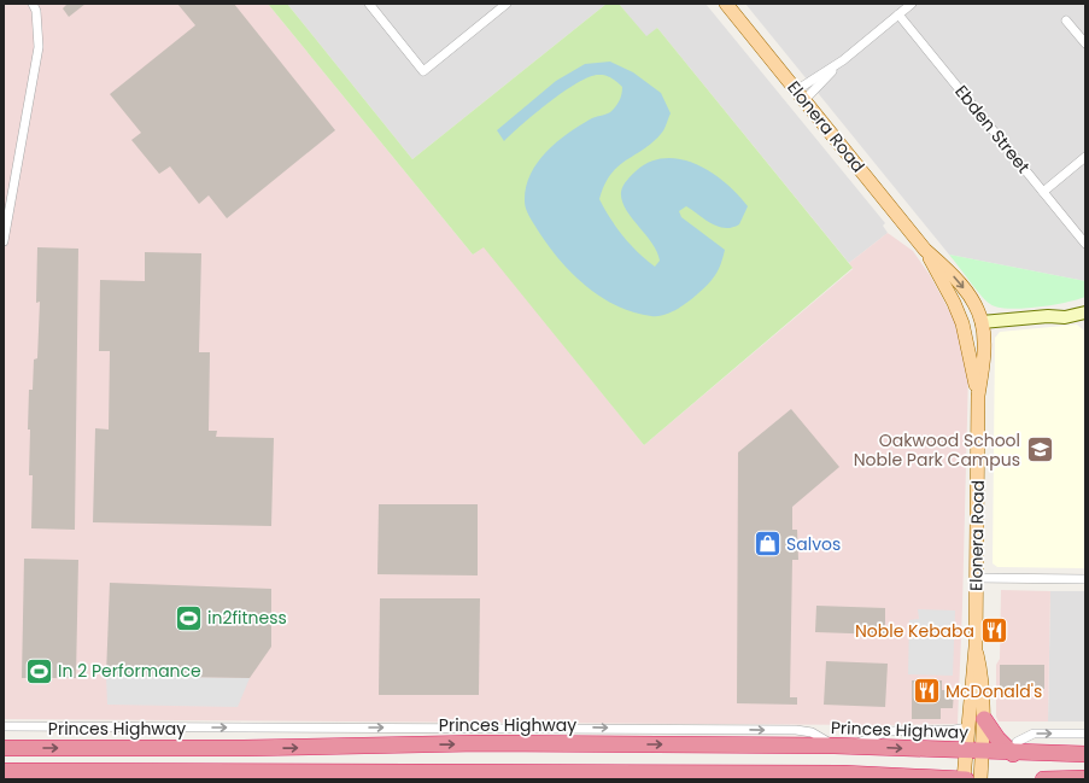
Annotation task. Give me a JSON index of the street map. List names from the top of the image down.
{
  "streets": {
    "highway": ["Princes Highway"],
    "main road": ["Elonera Road"],
    "street": ["Ebden Street"]
  },
  "crossings": [
    ["Elonera Road", "Princes Highway"]
  ],
  "places": {
    "school or university": ["Oakwood School Noble Park Campus"],
    "shop": ["Salvos"],
    "sports": ["in2fitness", "In 2 Performance"],
    "restaurant": ["Noble Kebaba", "McDonald's"]
  }
}
